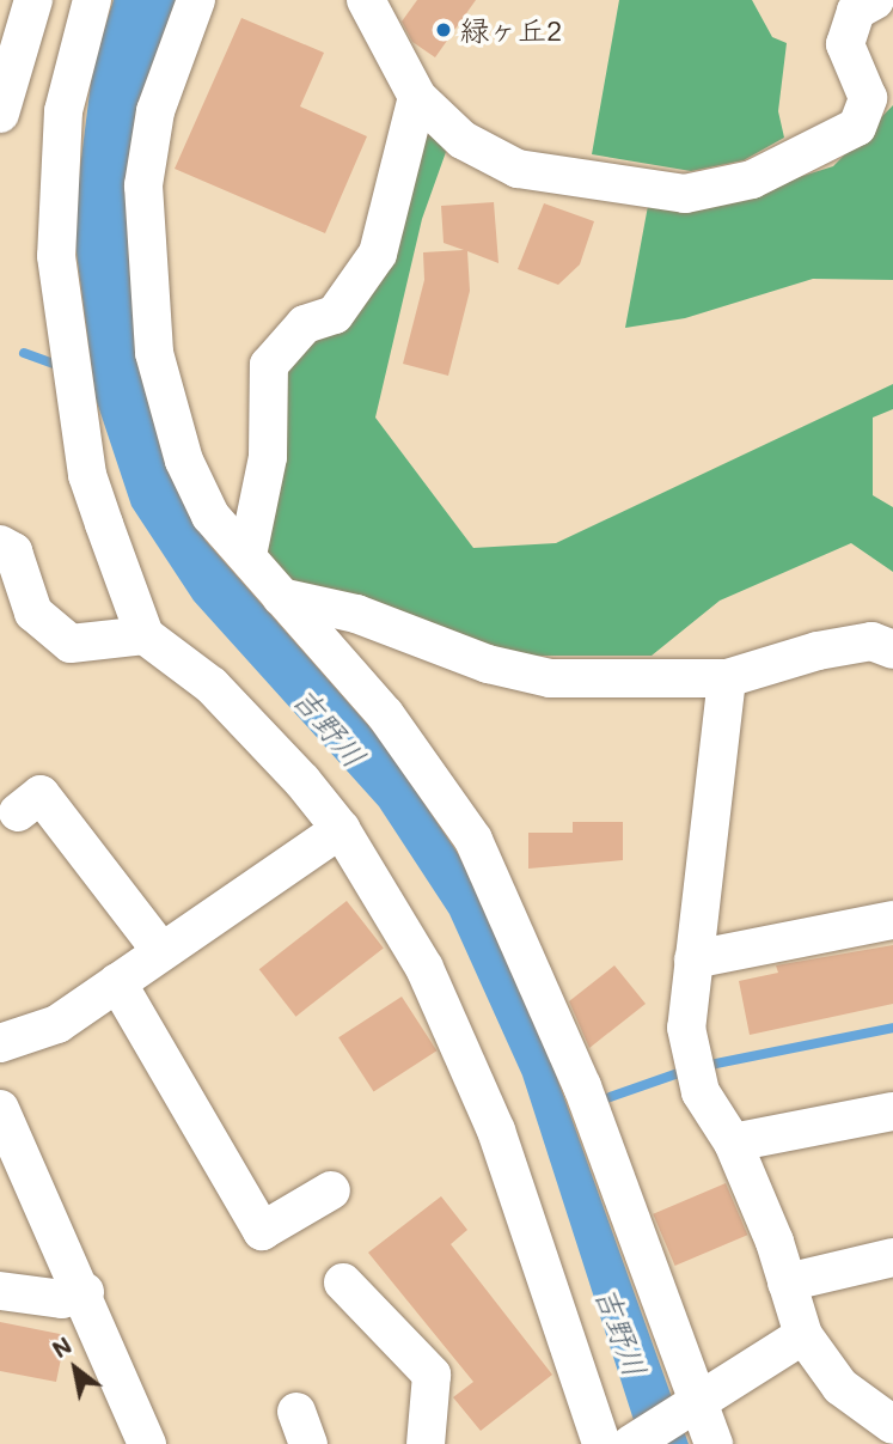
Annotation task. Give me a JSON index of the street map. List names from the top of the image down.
{
  "water": ["吉野川"],
  "places": ["緑ヶ丘2"],
  "north": "top left"
}
